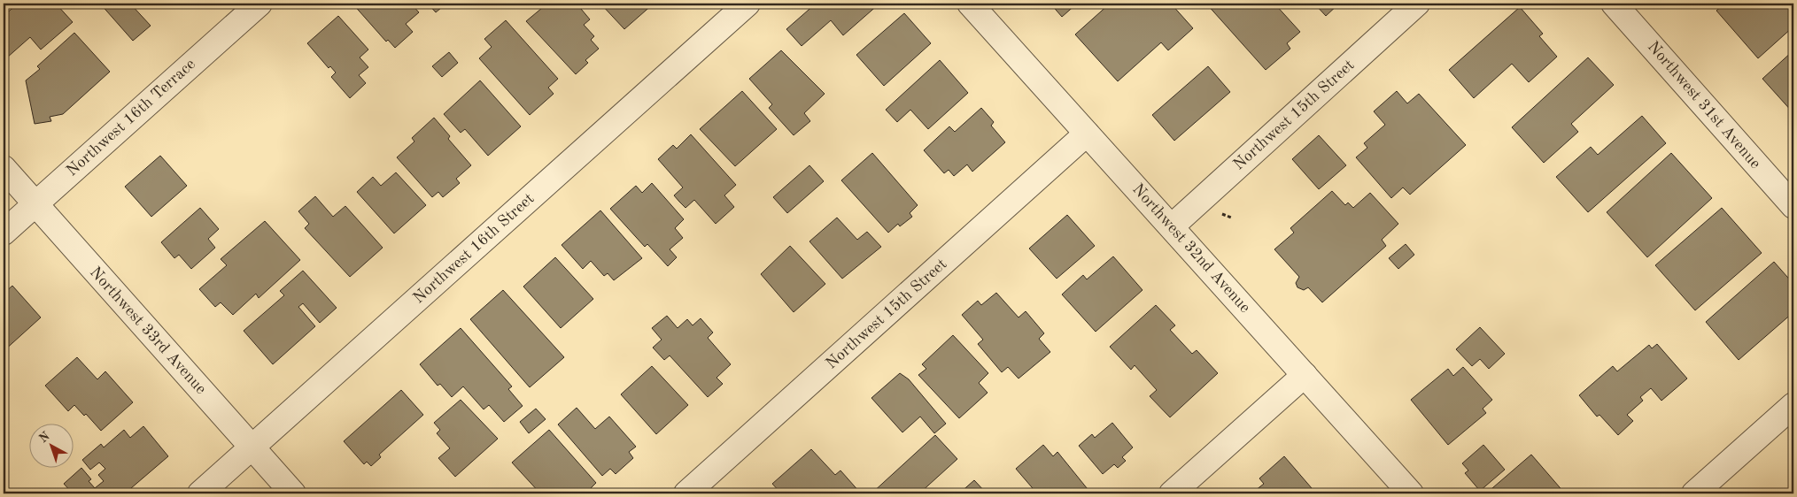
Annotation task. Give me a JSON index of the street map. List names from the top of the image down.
{
  "streets": {
    "street": [
      "Northwest 31st Avenue",
      "Northwest 15th Street",
      "Northwest 16th Terrace",
      "Northwest 16th Street",
      "Northwest 32nd Avenue",
      "Northwest 33rd Avenue"
    ]
  },
  "crossings": [
    ["Northwest 15th Street", "Northwest 32nd Avenue"],
    ["Northwest 16th Terrace", "Northwest 33rd Avenue"],
    ["Northwest 16th Street", "Northwest 33rd Avenue"]
  ],
  "north": "top left"
}
